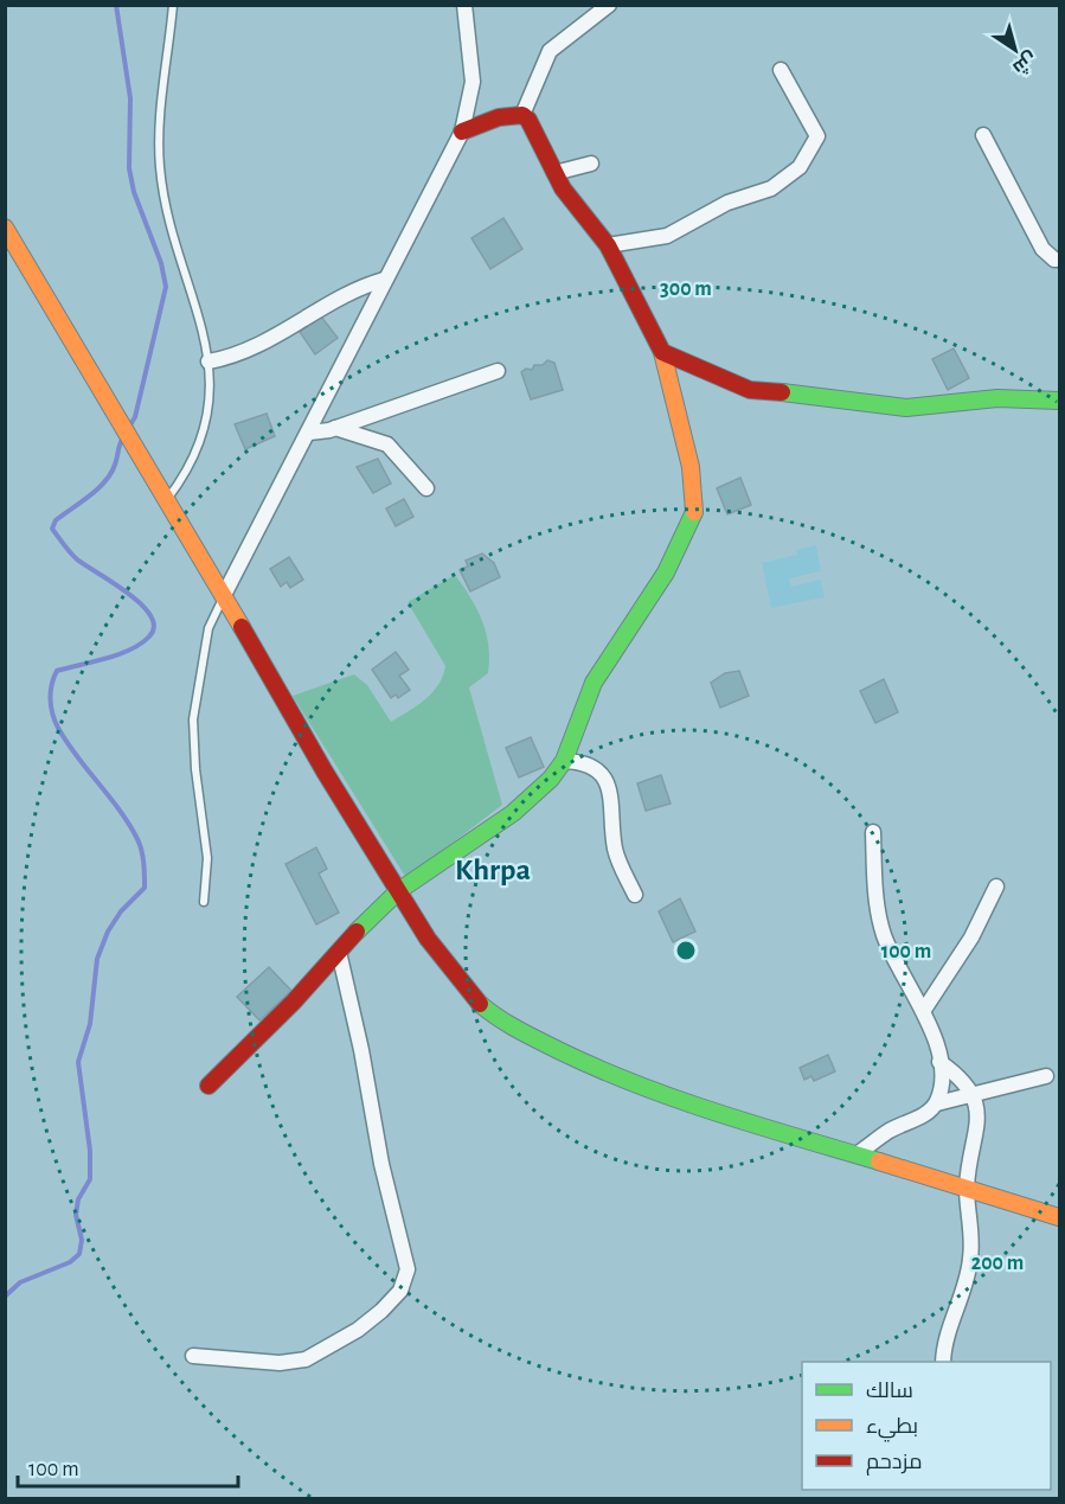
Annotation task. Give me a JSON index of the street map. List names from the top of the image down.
{
  "districts": ["Khrpa"],
  "legend": ["سالك", "بطيء", "مزدحم"],
  "scale_bar": "100 m",
  "north": "bottom right",
  "rings": ["300 m", "100 m", "200 m"]
}
